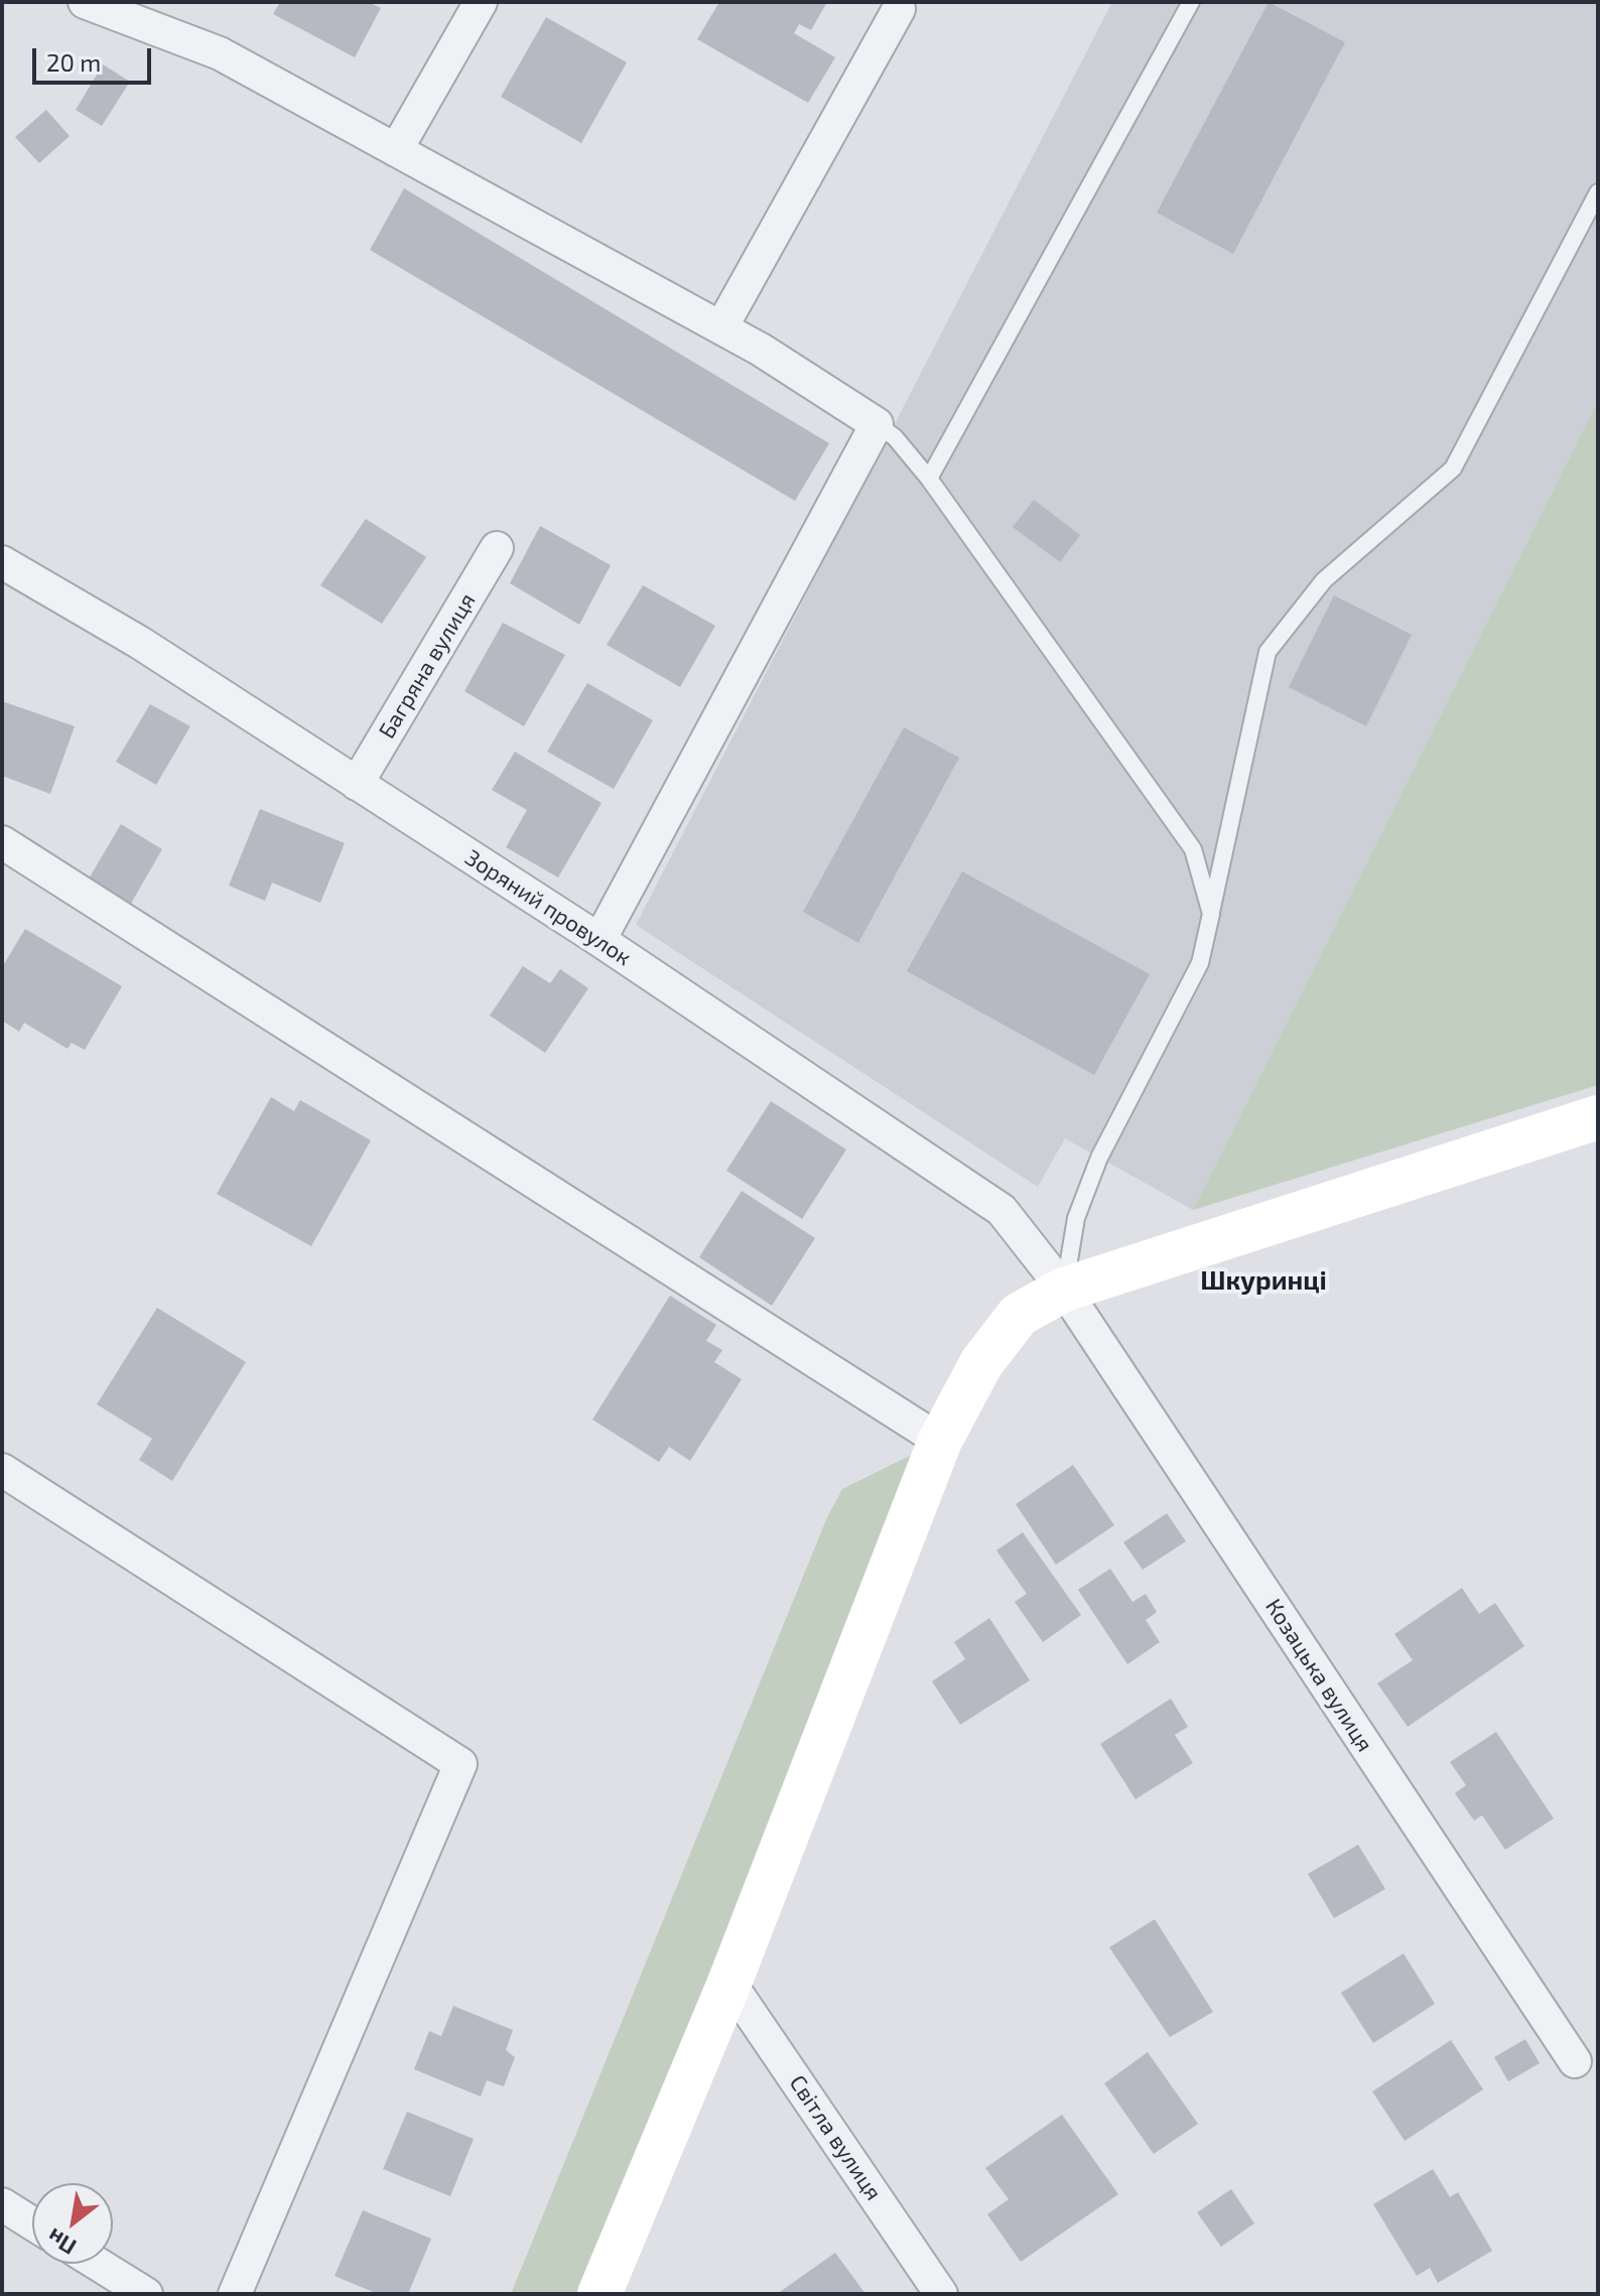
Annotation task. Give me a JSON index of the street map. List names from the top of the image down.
{
  "streets": {
    "street": [
      "Багряна вулиця",
      "Зоряний провулок",
      "Козацька вулиця",
      "Світла вулиця"
    ]
  },
  "crossings": [
    ["Багряна вулиця", "Зоряний провулок"],
    ["Зоряний провулок", "Козацька вулиця"]
  ],
  "districts": ["Шкуринці"],
  "scale_bar": "20 m",
  "north": "bottom left"
}
